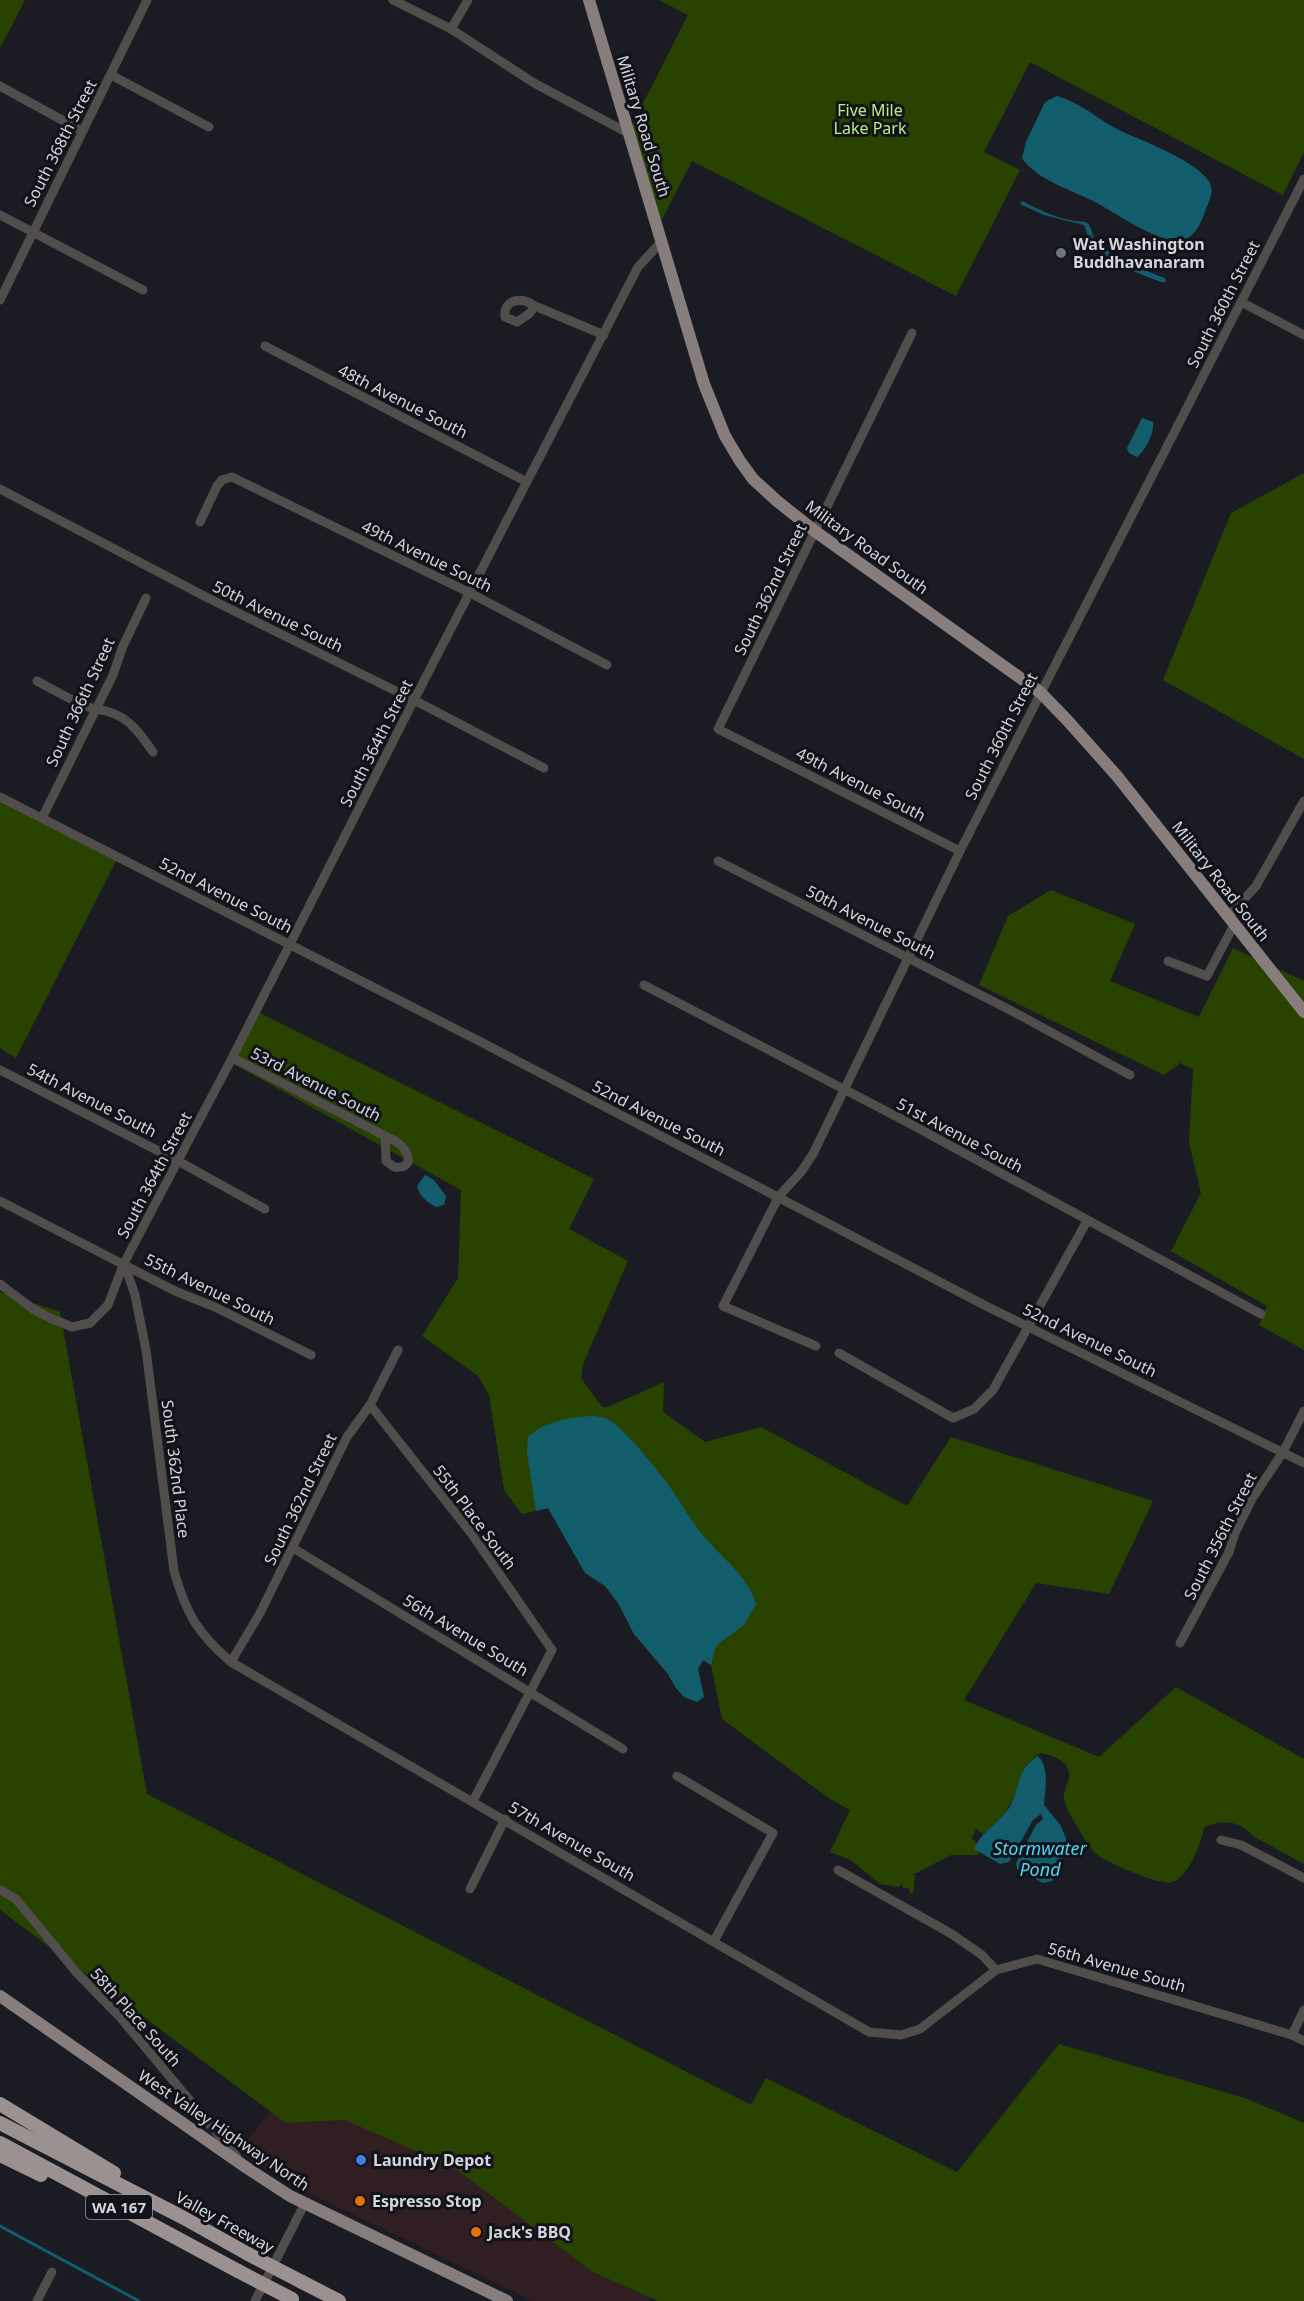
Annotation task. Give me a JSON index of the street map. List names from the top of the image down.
{
  "streets": {
    "highway": ["WA 167", "Valley Freeway"],
    "main road": ["Military Road South", "West Valley Highway North"],
    "street": [
      "South 368th Street",
      "South 360th Street",
      "48th Avenue South",
      "49th Avenue South",
      "South 362nd Street",
      "50th Avenue South",
      "South 366th Street",
      "South 364th Street",
      "52nd Avenue South",
      "53rd Avenue South",
      "54th Avenue South",
      "51st Avenue South",
      "55th Avenue South",
      "South 362nd Place",
      "55th Place South",
      "South 356th Street",
      "56th Avenue South",
      "57th Avenue South",
      "58th Place South"
    ]
  },
  "crossings": [
    ["Military Road South", "South 360th Street"],
    ["Military Road South", "South 362nd Street"],
    ["Military Road South", "South 364th Street"],
    ["South 360th Street", "49th Avenue South"],
    ["South 360th Street", "50th Avenue South"],
    ["South 360th Street", "52nd Avenue South"],
    ["South 360th Street", "51st Avenue South"],
    ["48th Avenue South", "South 364th Street"],
    ["49th Avenue South", "South 362nd Street"],
    ["49th Avenue South", "South 364th Street"],
    ["South 362nd Street", "South 362nd Place"],
    ["South 362nd Street", "55th Place South"],
    ["South 362nd Street", "56th Avenue South"],
    ["South 362nd Street", "57th Avenue South"],
    ["50th Avenue South", "South 364th Street"],
    ["South 366th Street", "52nd Avenue South"],
    ["South 364th Street", "52nd Avenue South"],
    ["South 364th Street", "53rd Avenue South"],
    ["South 364th Street", "54th Avenue South"],
    ["South 364th Street", "55th Avenue South"],
    ["South 364th Street", "South 362nd Place"],
    ["52nd Avenue South", "South 356th Street"],
    ["55th Avenue South", "South 362nd Place"],
    ["South 362nd Place", "57th Avenue South"],
    ["55th Place South", "56th Avenue South"],
    ["56th Avenue South", "57th Avenue South"],
    ["58th Place South", "West Valley Highway North"]
  ],
  "water": ["Stormwater Pond"],
  "parks": ["Five Mile Lake Park"],
  "places": [
    "Wat Washington Buddhavanaram",
    "Laundry Depot",
    "Espresso Stop",
    "Jack's BBQ"
  ]
}
